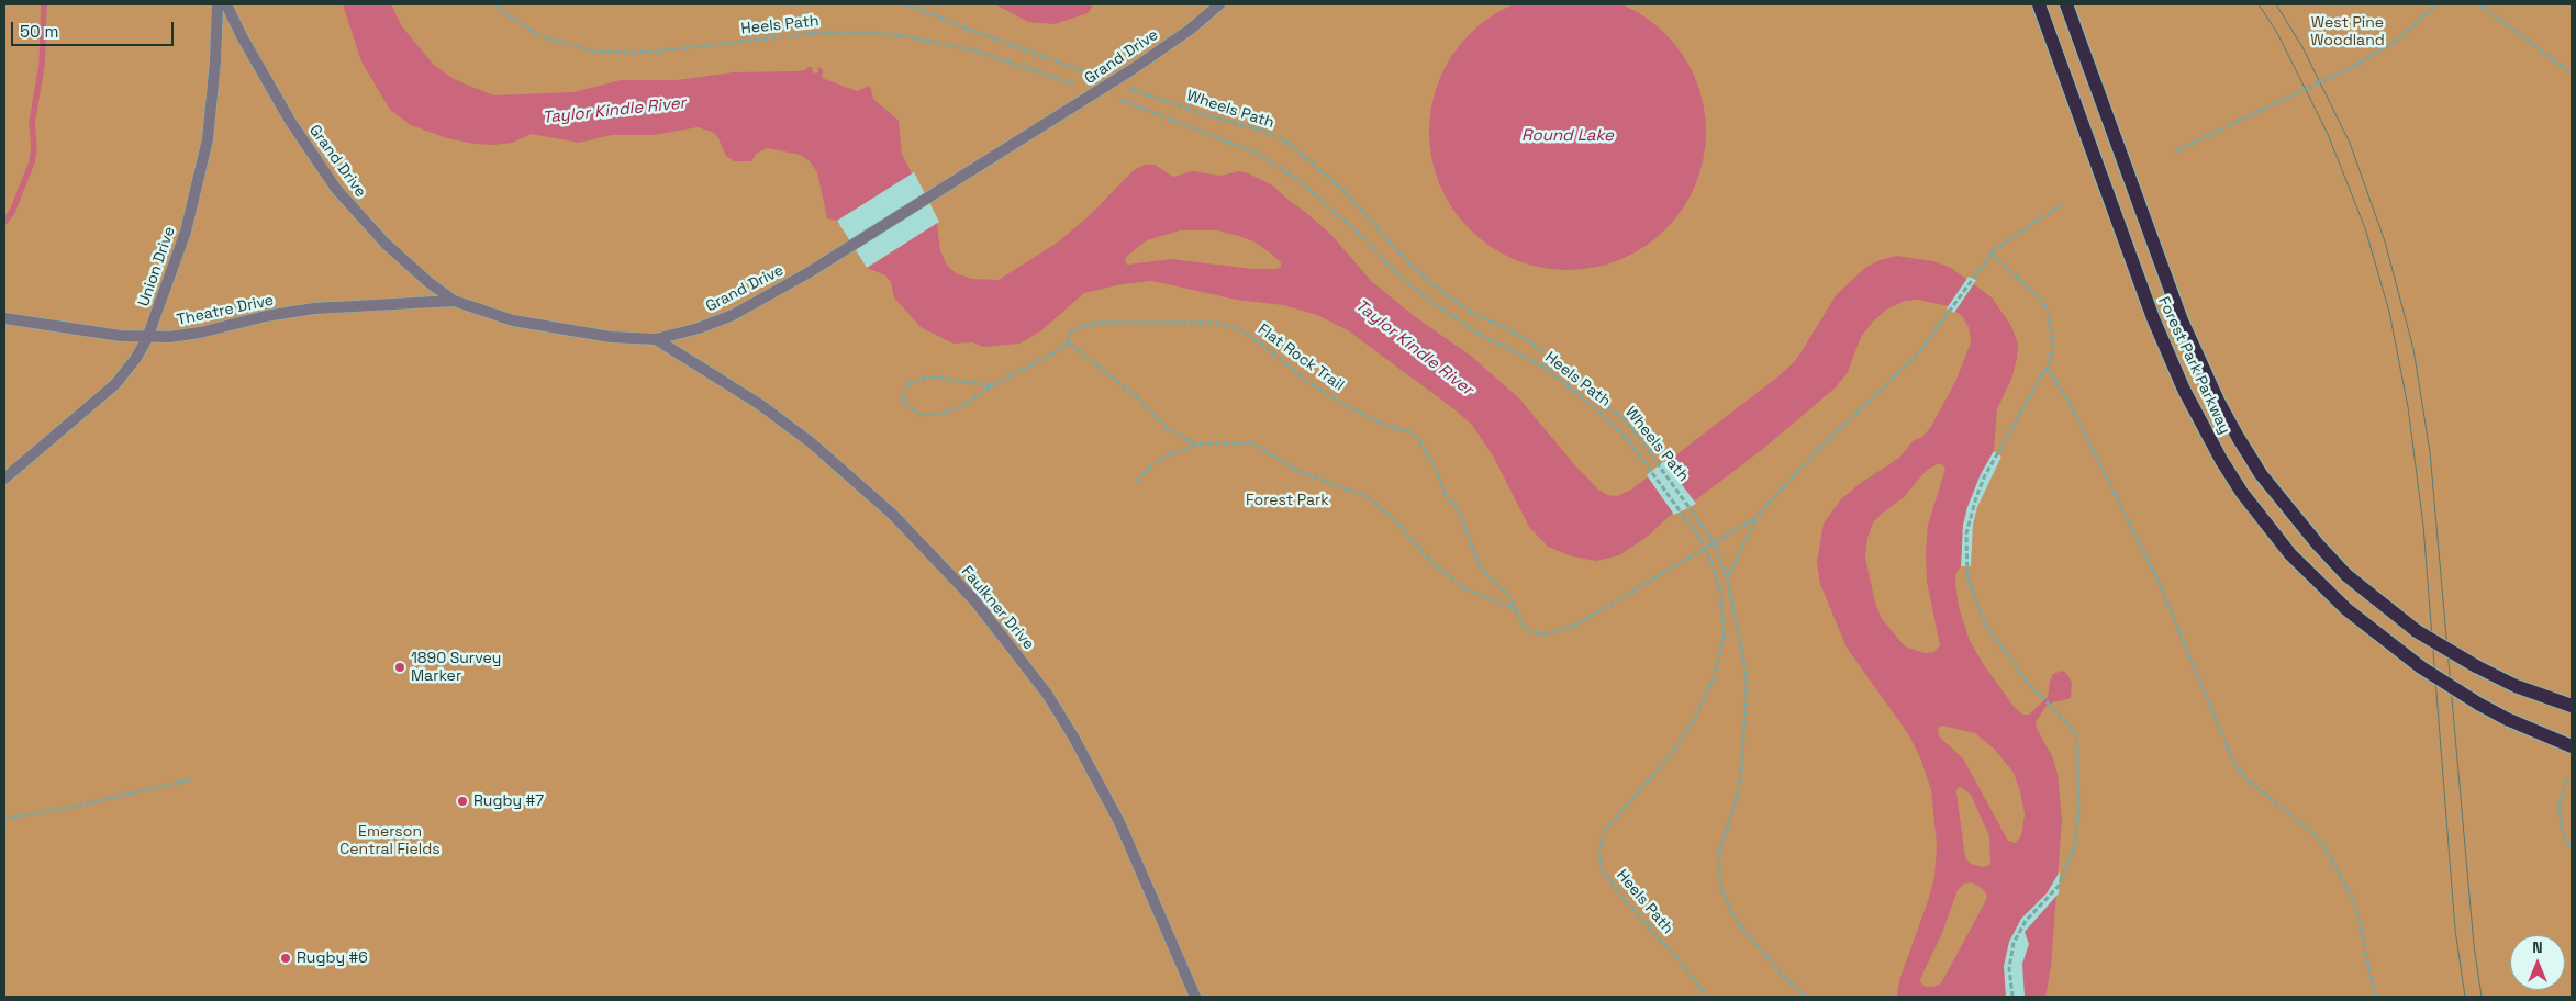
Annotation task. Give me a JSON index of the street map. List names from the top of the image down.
{
  "streets": {
    "main road": ["Forest Park Parkway"],
    "street": [
      "Grand Drive",
      "Union Drive",
      "Theatre Drive",
      "Faulkner Drive"
    ],
    "path": ["Heels Path", "Wheels Path", "Flat Rock Trail"]
  },
  "crossings": [
    ["Heels Path", "Flat Rock Trail"],
    ["Grand Drive", "Theatre Drive"],
    ["Grand Drive", "Faulkner Drive"],
    ["Union Drive", "Theatre Drive"]
  ],
  "water": ["Taylor Kindle River", "Round Lake"],
  "parks": ["West Pine Woodland", "Forest Park", "Emerson Central Fields"],
  "places": ["1890 Survey Marker", "Rugby #7", "Rugby #6"],
  "scale_bar": "50 m",
  "north": "top"
}
